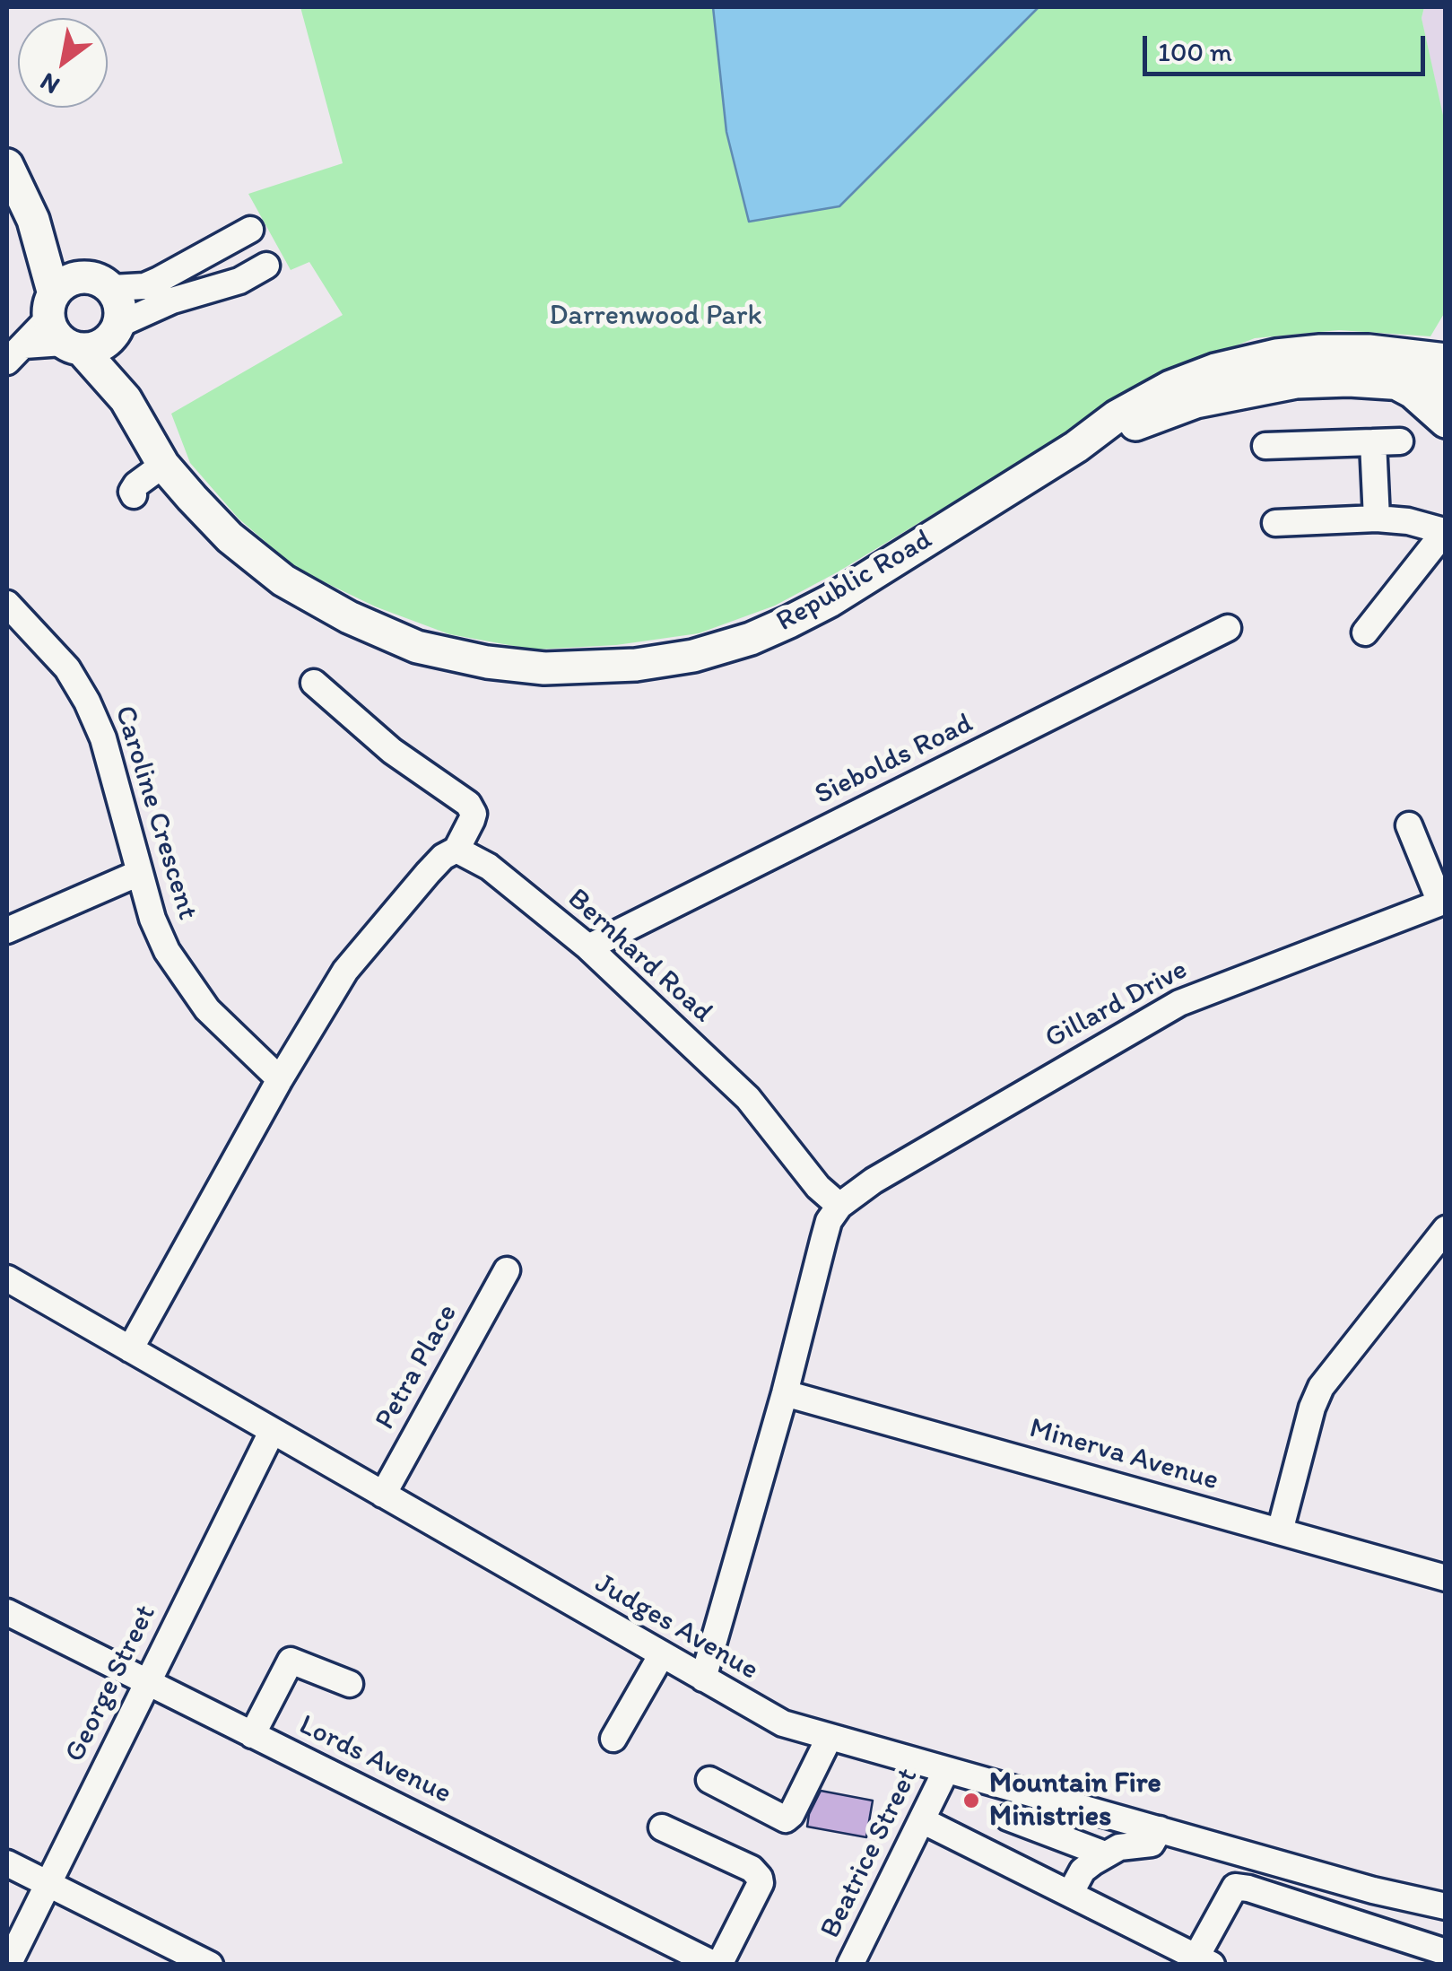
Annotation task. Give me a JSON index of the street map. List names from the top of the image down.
{
  "streets": {
    "main road": ["Republic Road"],
    "street": [
      "Siebolds Road",
      "Caroline Crescent",
      "Bernhard Road",
      "Gillard Drive",
      "Petra Place",
      "Minerva Avenue",
      "Judges Avenue",
      "George Street",
      "Lords Avenue",
      "Beatrice Street"
    ]
  },
  "crossings": [
    ["Siebolds Road", "Bernhard Road"],
    ["Bernhard Road", "Gillard Drive"],
    ["Petra Place", "Judges Avenue"],
    ["Judges Avenue", "George Street"],
    ["Judges Avenue", "Beatrice Street"],
    ["George Street", "Lords Avenue"]
  ],
  "parks": ["Darrenwood Park"],
  "places": ["Mountain Fire Ministries"],
  "scale_bar": "100 m",
  "north": "bottom left"
}
